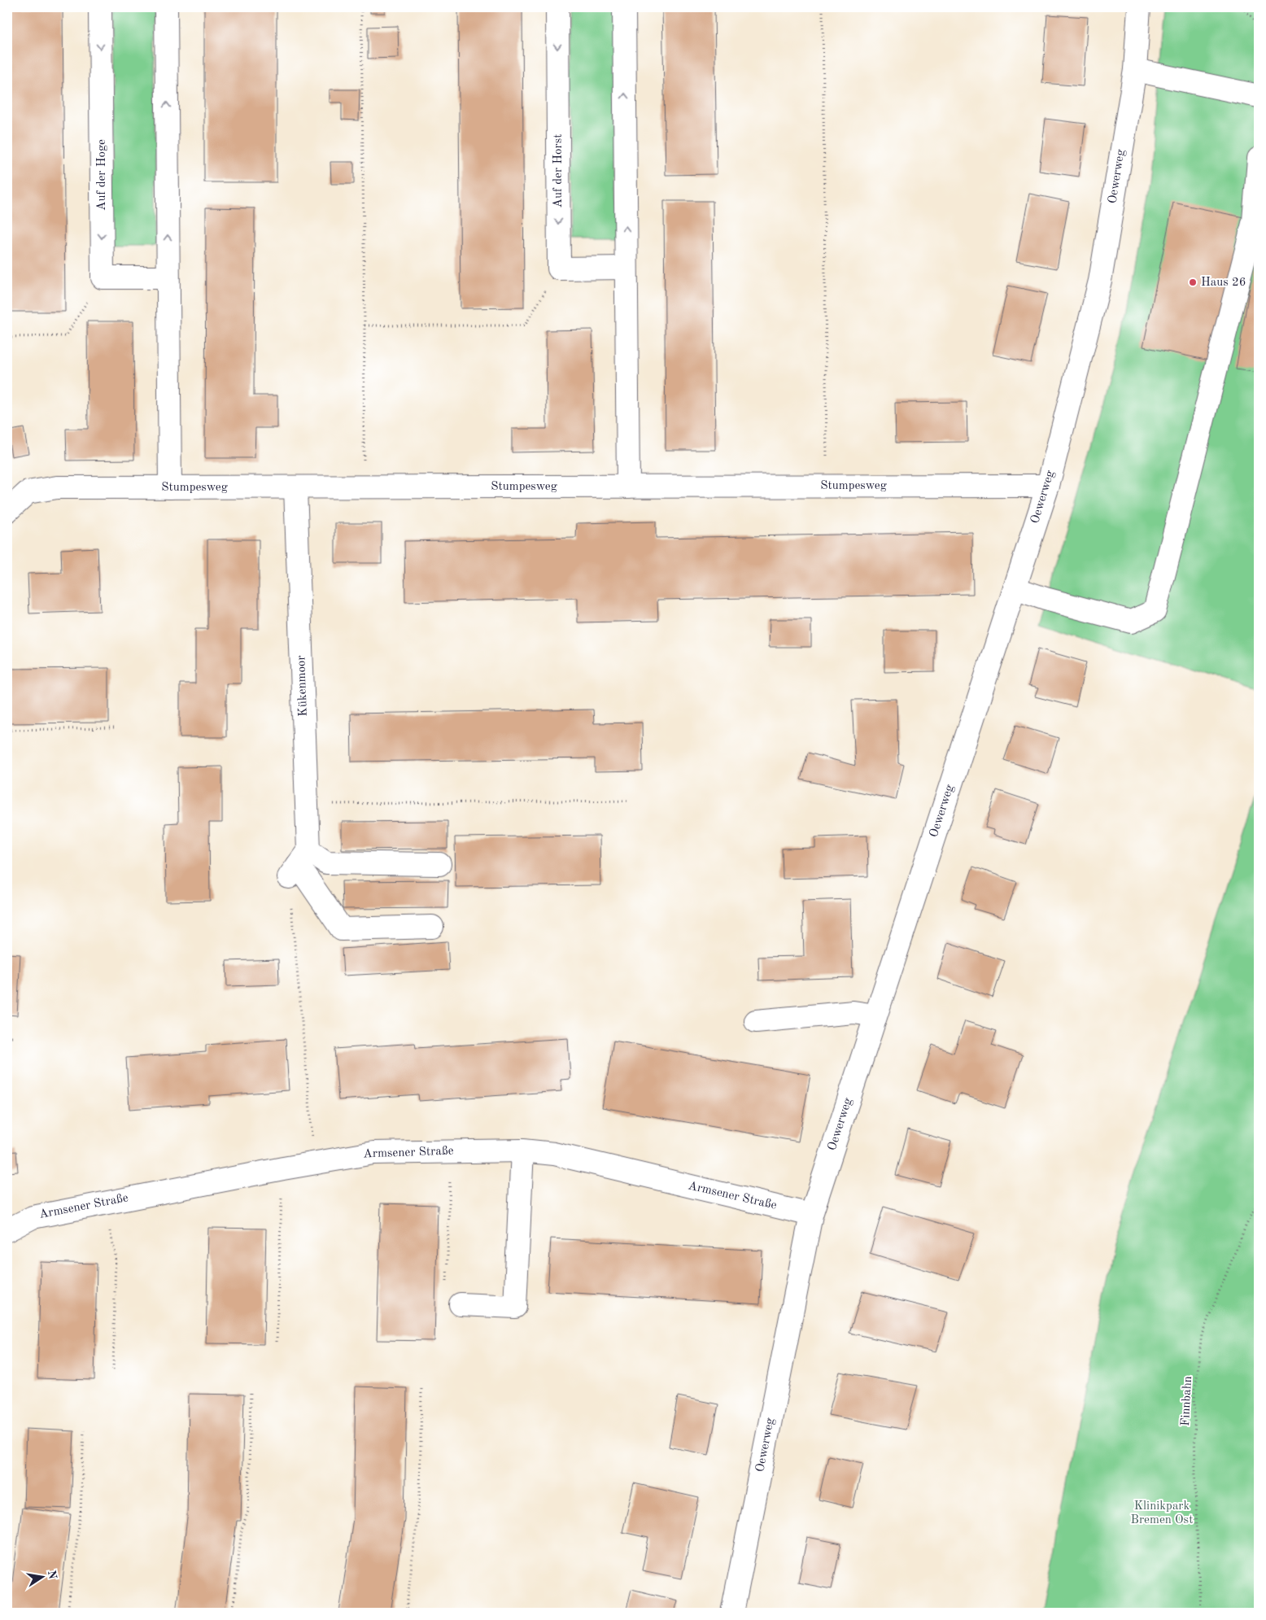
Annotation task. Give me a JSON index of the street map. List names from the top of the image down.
{
  "streets": {
    "street": [
      "Auf der Horst",
      "Auf der Hoge",
      "Oewerweg",
      "Stumpesweg",
      "Kükenmoor",
      "Armsener Straße"
    ],
    "path": ["Finnbahn"]
  },
  "crossings": [
    ["Oewerweg", "Stumpesweg"],
    ["Oewerweg", "Armsener Straße"],
    ["Stumpesweg", "Kükenmoor"]
  ],
  "parks": ["Klinikpark Bremen Ost"],
  "places": ["Haus 26"],
  "north": "right"
}
